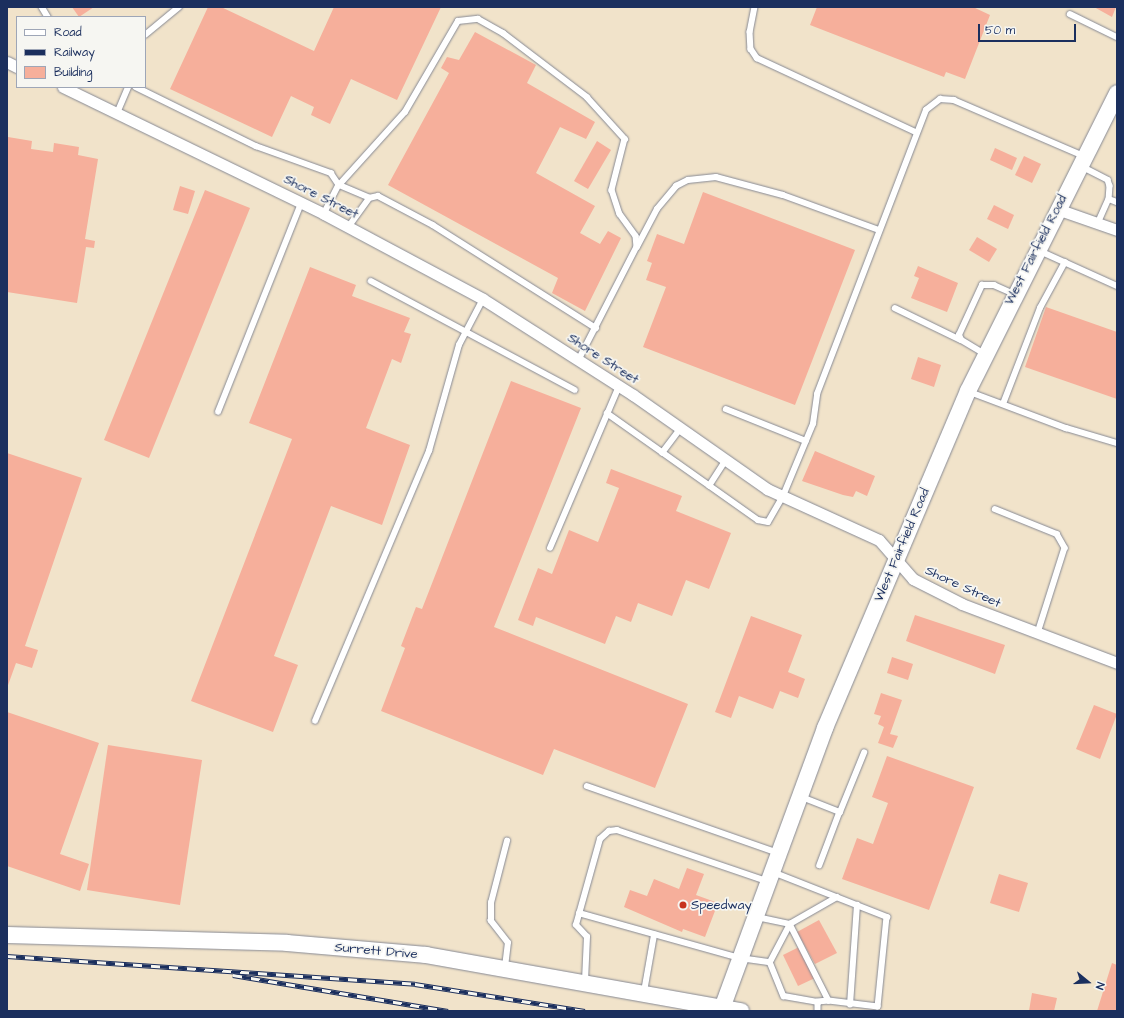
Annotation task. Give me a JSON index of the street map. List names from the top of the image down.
{
  "streets": {
    "main road": ["West Fairfield Road", "Surrett Drive"],
    "street": ["Shore Street"]
  },
  "crossings": [
    ["Shore Street", "West Fairfield Road"],
    ["West Fairfield Road", "Surrett Drive"]
  ],
  "places": ["Speedway"],
  "legend": ["Road", "Railway", "Building"],
  "scale_bar": "50 m",
  "north": "right"
}
